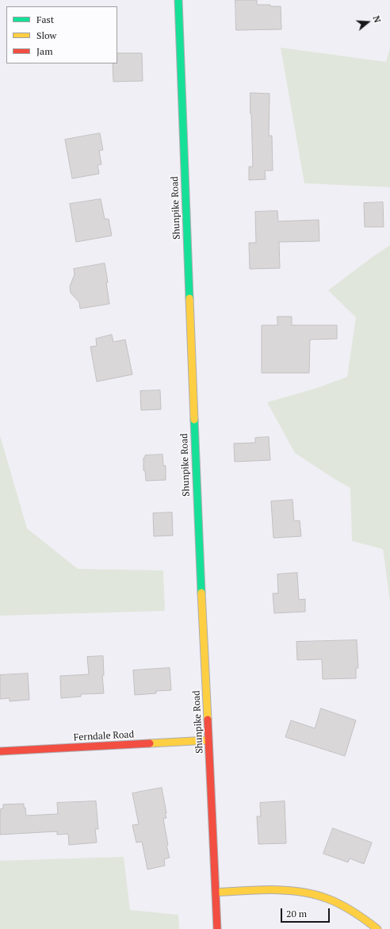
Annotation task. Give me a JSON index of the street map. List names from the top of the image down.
{
  "streets": {
    "main road": ["Shunpike Road", "Ferndale Road"]
  },
  "crossings": [
    ["Shunpike Road", "Ferndale Road"]
  ],
  "legend": ["Fast", "Slow", "Jam"],
  "scale_bar": "20 m",
  "north": "right"
}
